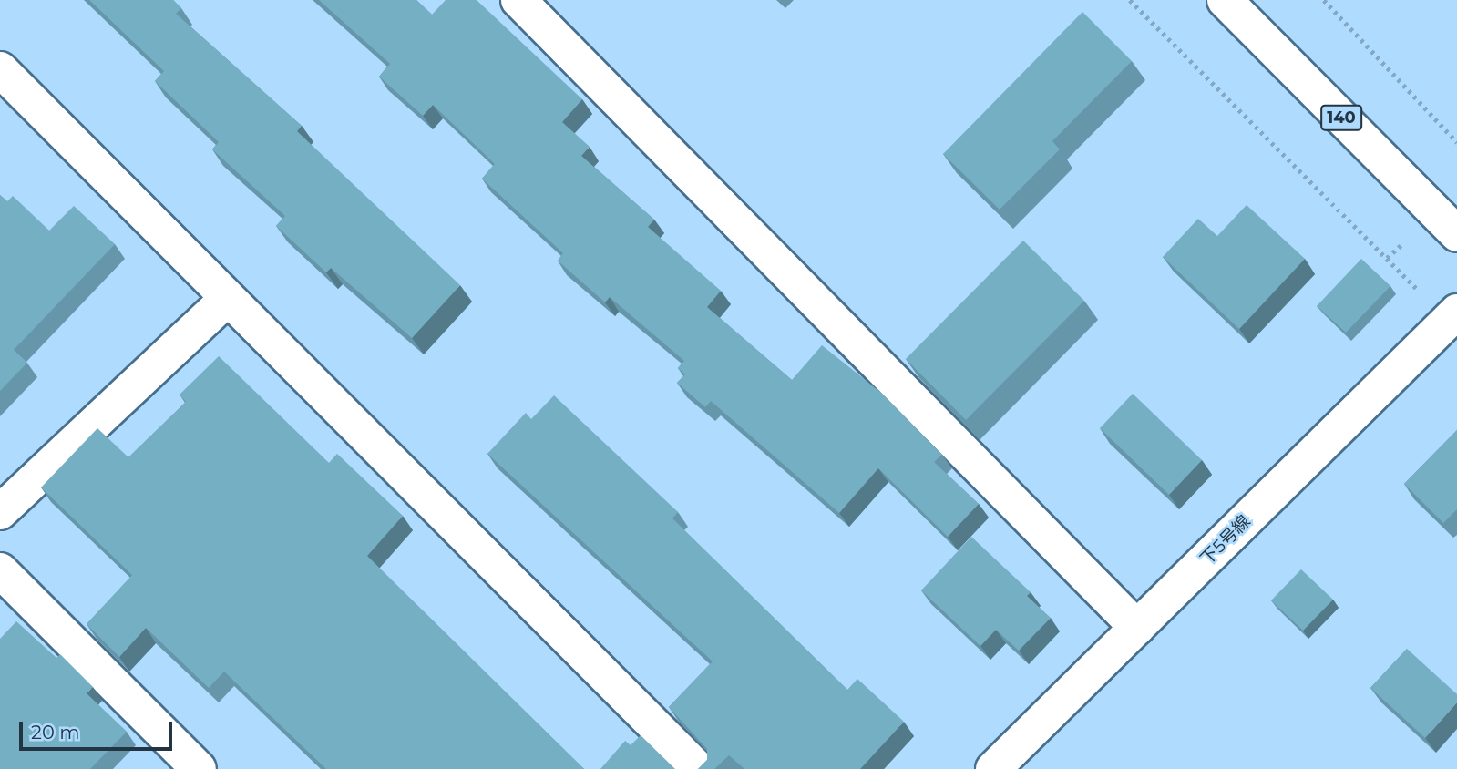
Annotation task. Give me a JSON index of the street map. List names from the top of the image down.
{
  "streets": {
    "street": ["140", "下5号線"]
  },
  "scale_bar": "20 m"
}
